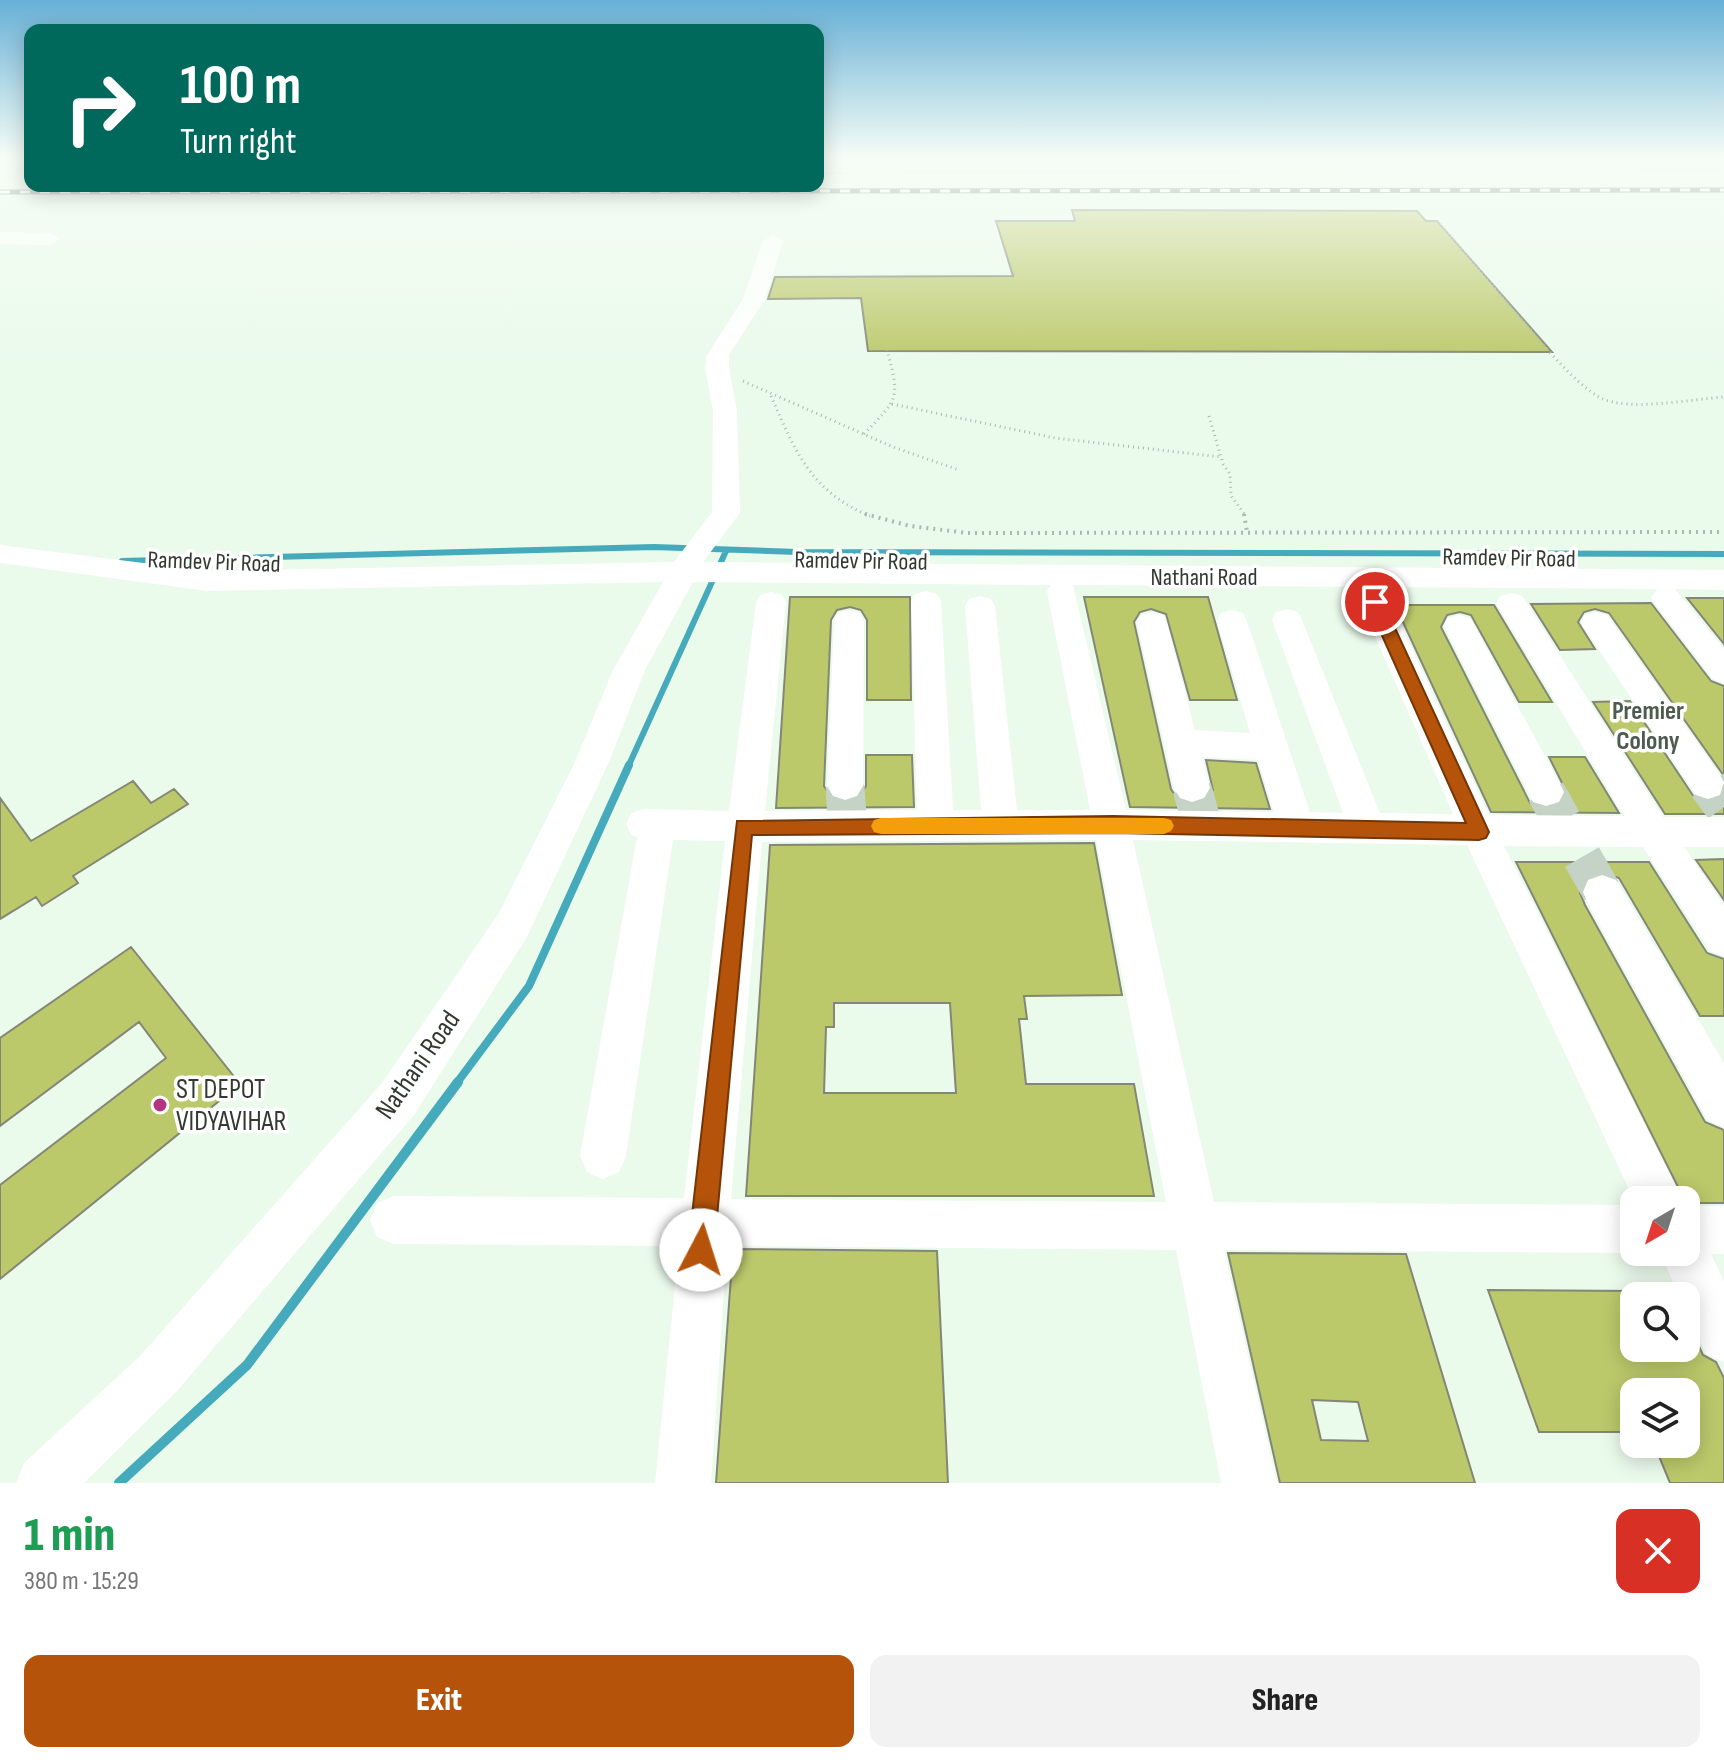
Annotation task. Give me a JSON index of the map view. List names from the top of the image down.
{
  "streets": {
    "street": ["Ramdev Pir Road", "Nathani Road"]
  },
  "crossings": [
    ["Ramdev Pir Road", "Nathani Road"]
  ],
  "districts": ["Premier Colony"],
  "places": ["ST DEPOT VIDYAVIHAR"],
  "north": "bottom left",
  "page": {
    "turn": ["100 m", "Turn right"],
    "heading": ["1 min", "380 m · 15:29"],
    "buttons": ["Exit", "Share"]
  }
}
